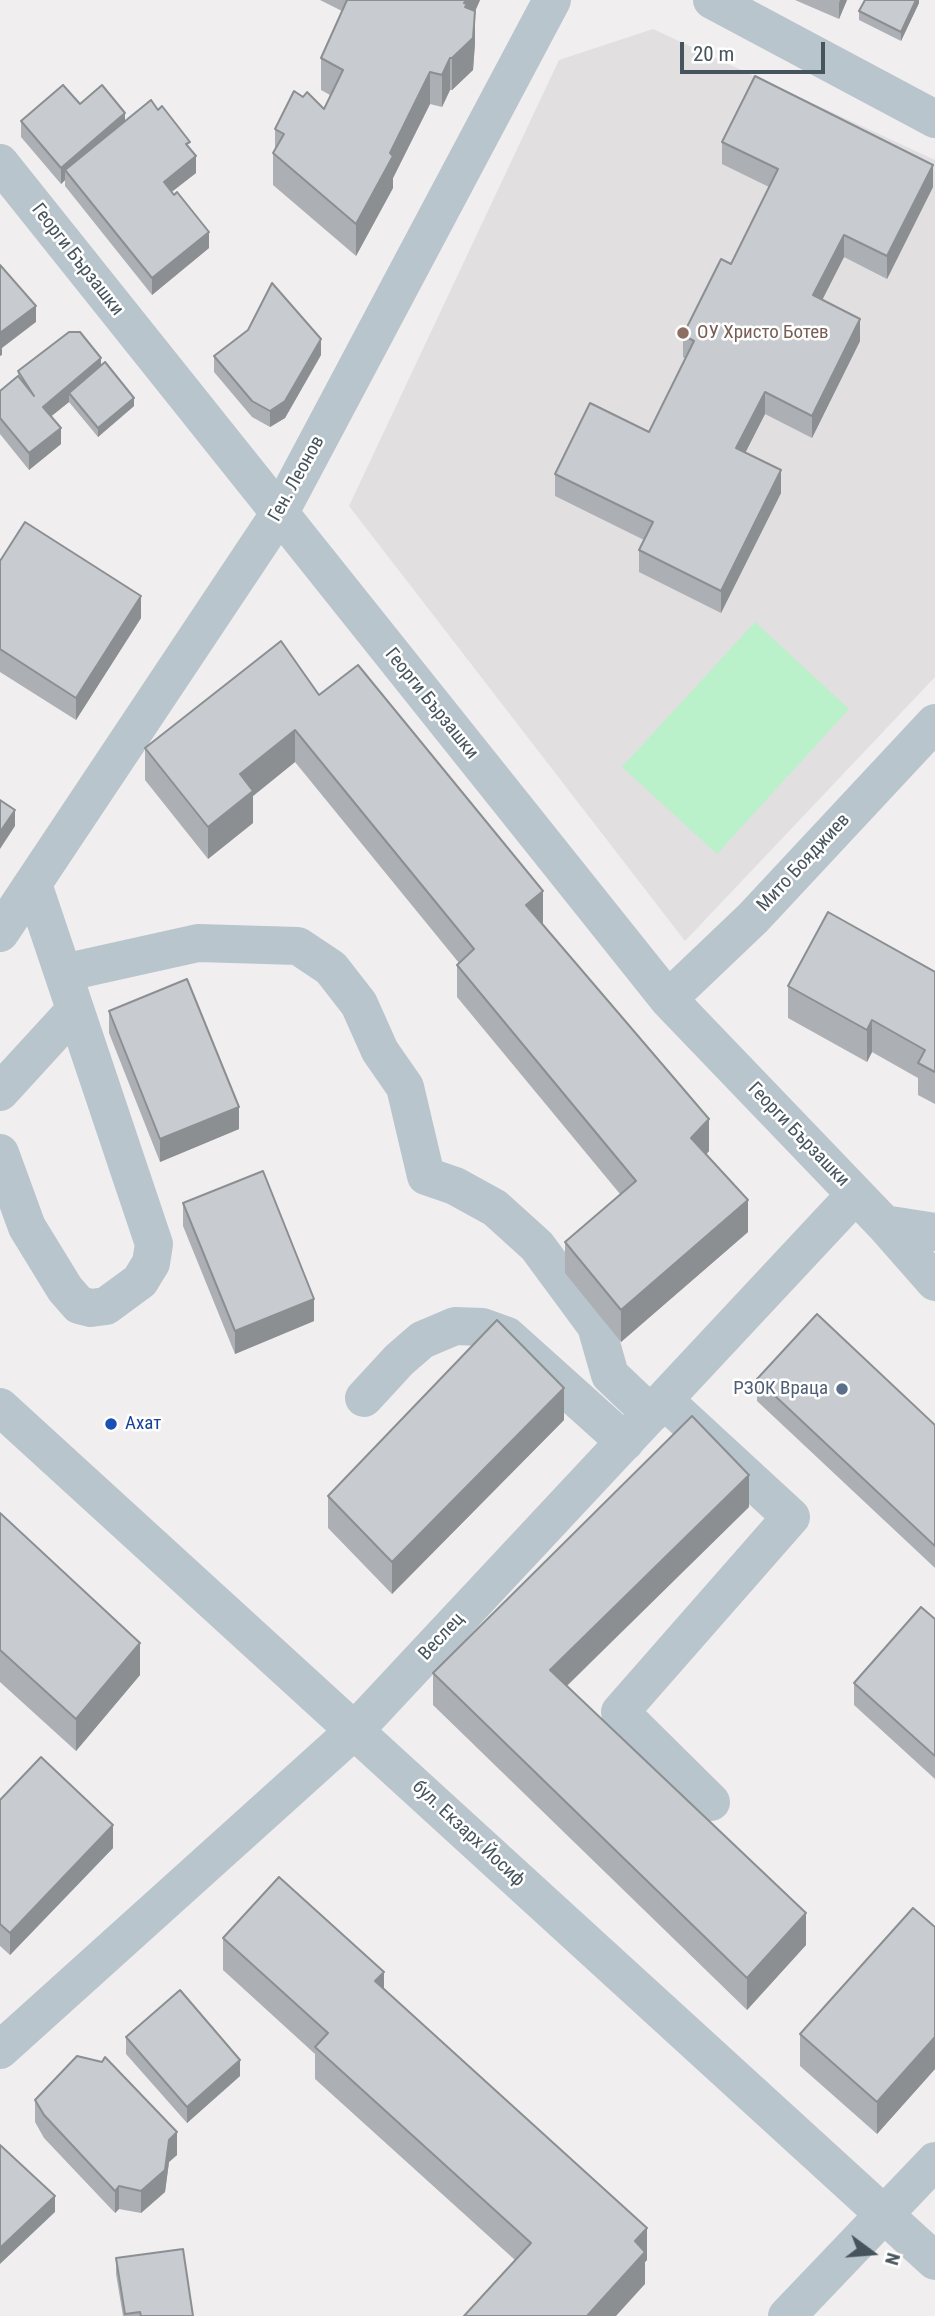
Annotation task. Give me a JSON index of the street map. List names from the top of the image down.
{
  "streets": {
    "street": [
      "Георги Бързашки",
      "Ген. Леонов",
      "Мито Бояджиев",
      "Веслец",
      "бул. Екзарх Йосиф"
    ]
  },
  "crossings": [
    ["Георги Бързашки", "Ген. Леонов"],
    ["Георги Бързашки", "Мито Бояджиев"],
    ["Георги Бързашки", "Веслец"],
    ["Веслец", "бул. Екзарх Йосиф"]
  ],
  "places": ["ОУ Христо Ботев", "РЗОК Враца", "Ахат"],
  "scale_bar": "20 m",
  "north": "right"
}
